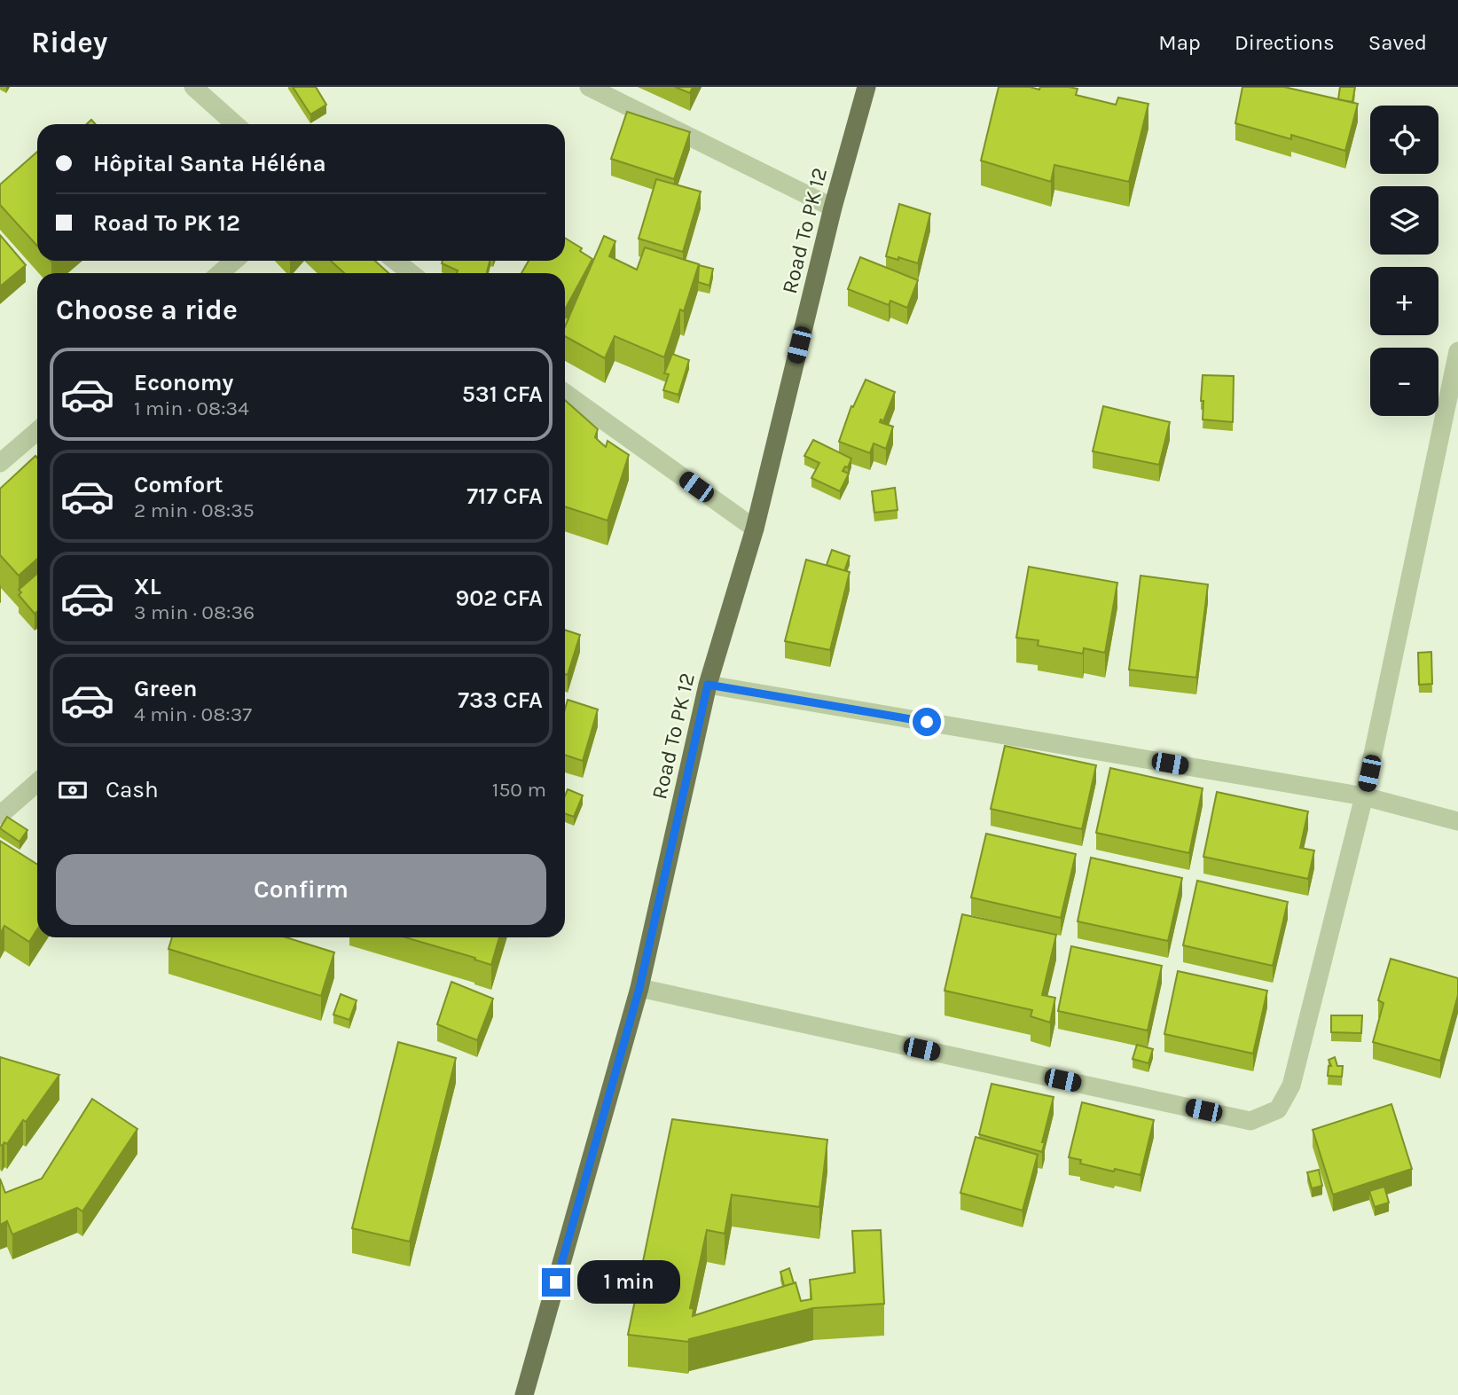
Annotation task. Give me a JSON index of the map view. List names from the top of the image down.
{
  "streets": {
    "main road": ["Road To PK 12"]
  },
  "page": {
    "header": "Ridey",
    "nav": ["Map", "Directions", "Saved"],
    "map_buttons": ["+", "−"],
    "banner": ["Hôpital Santa Héléna", "Road To PK 12"],
    "heading": "Choose a ride",
    "list": [
      {
        "name": "Economy",
        "note": "1 min · 08:34",
        "value": "531 CFA"
      },
      {
        "name": "Comfort",
        "note": "2 min · 08:35",
        "value": "717 CFA"
      },
      {
        "name": "XL",
        "note": "3 min · 08:36",
        "value": "902 CFA"
      },
      {
        "name": "Green",
        "note": "4 min · 08:37",
        "value": "733 CFA"
      }
    ],
    "pay": ["Cash", "150 m"],
    "buttons": "Confirm",
    "bubble": "1 min"
  }
}
